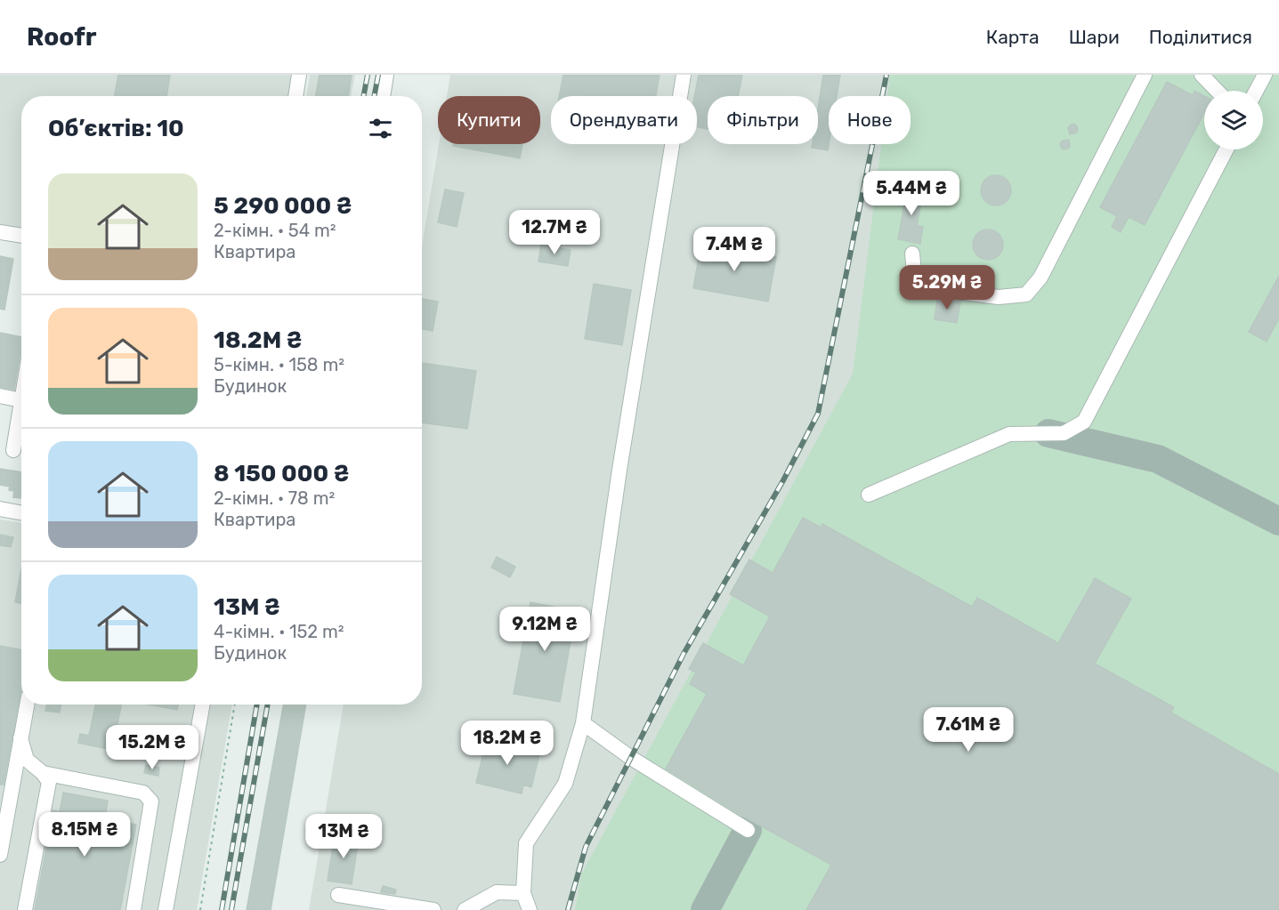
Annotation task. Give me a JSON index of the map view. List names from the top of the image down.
{
  "page": {
    "header": "Roofr",
    "nav": ["Карта", "Шари", "Поділитися"],
    "chip": [
      "Купити",
      "Орендувати",
      "Фільтри",
      "Нове"
    ],
    "heading": "Об’єктів: 10",
    "list": [
      {
        "name": "5 290 000 ₴",
        "note": "2-кімн. · 54 m² · Квартира"
      },
      {
        "name": "18.2M ₴",
        "note": "5-кімн. · 158 m² · Будинок"
      },
      {
        "name": "8 150 000 ₴",
        "note": "2-кімн. · 78 m² · Квартира"
      },
      {
        "name": "13M ₴",
        "note": "4-кімн. · 152 m² · Будинок"
      }
    ],
    "price": [
      "5.44M ₴",
      "12.7M ₴",
      "7.4M ₴",
      "5.29M ₴",
      "9.12M ₴",
      "7.61M ₴",
      "18.2M ₴",
      "15.2M ₴",
      "8.15M ₴",
      "13M ₴"
    ]
  }
}
